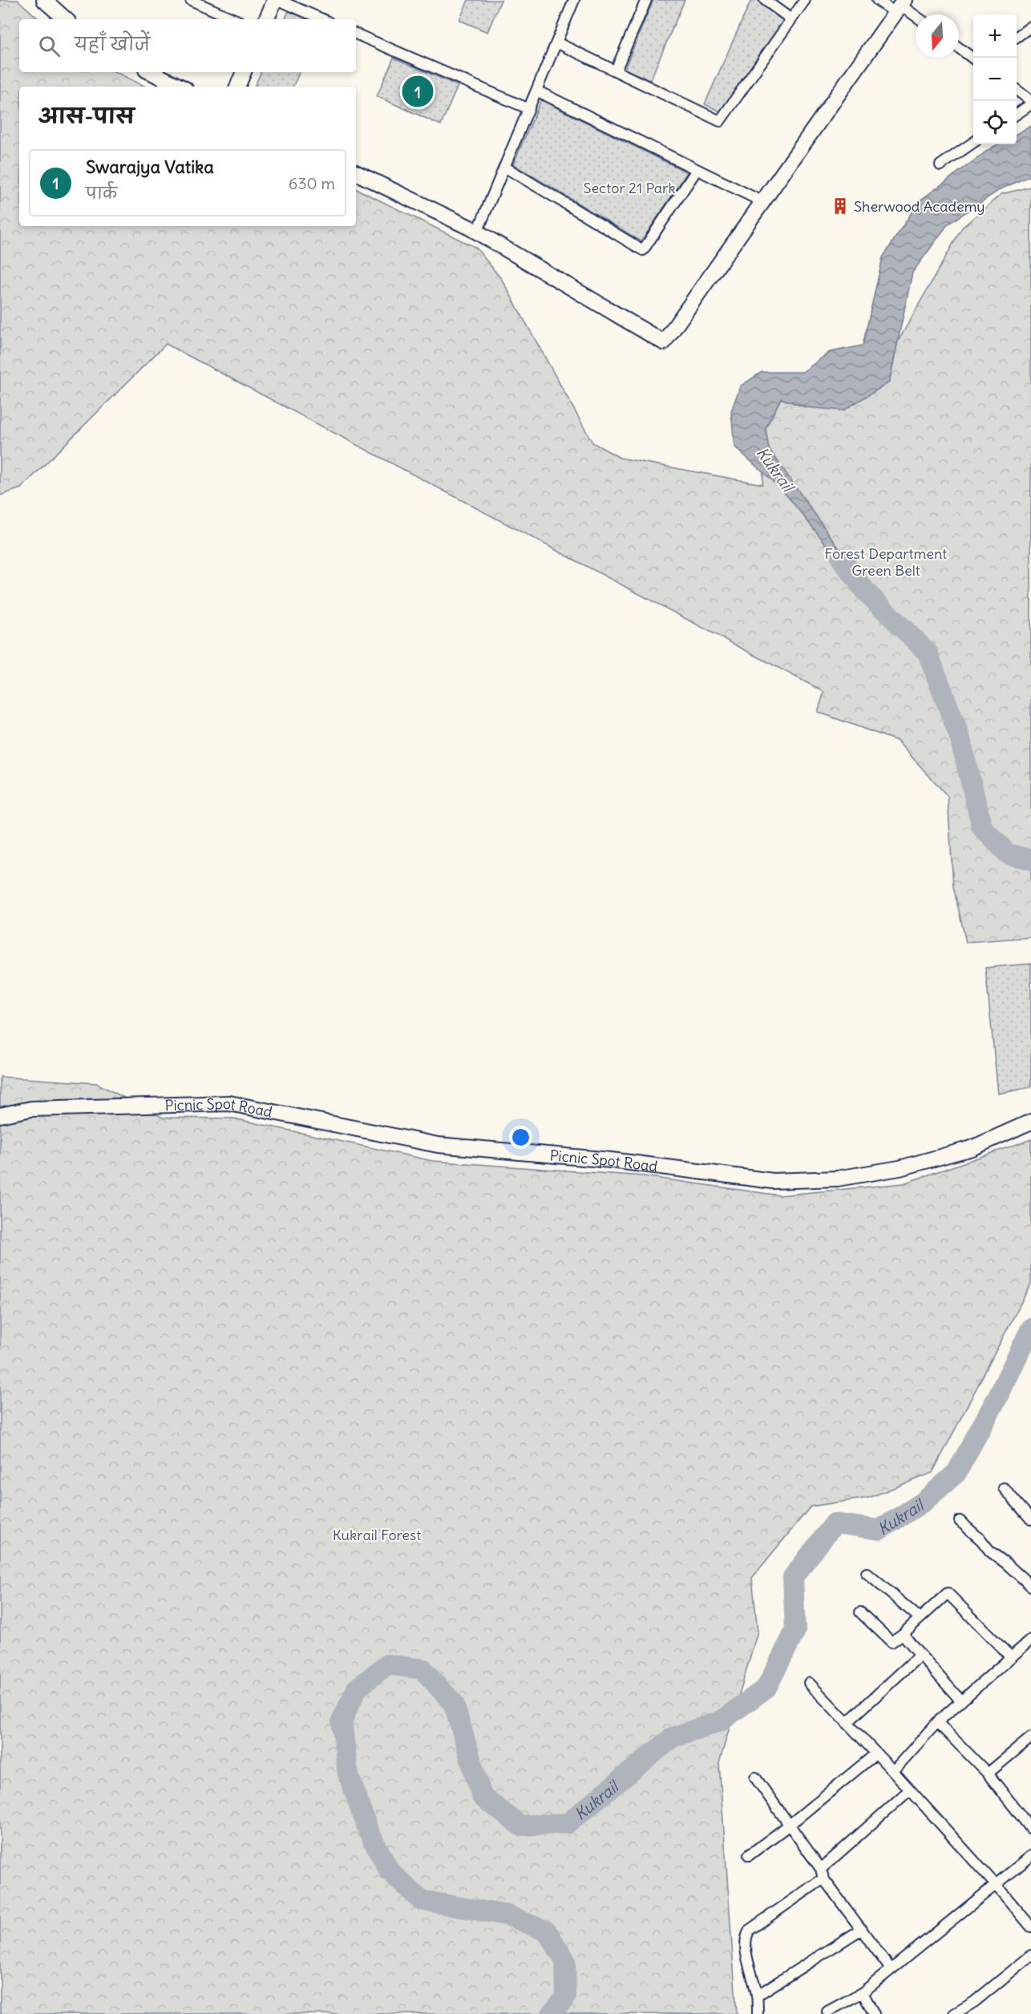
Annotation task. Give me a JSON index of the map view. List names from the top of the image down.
{
  "streets": {
    "street": ["Picnic Spot Road"]
  },
  "water": ["Kukrail"],
  "parks": ["Sector 21 Park", "Forest Department Green Belt", "Kukrail Forest"],
  "places": {
    "building": ["Sherwood Academy"]
  },
  "north": "bottom",
  "page": {
    "map_buttons": ["+", "−"],
    "search": "यहाँ खोजें",
    "pins": "1",
    "heading": "आस-पास",
    "list": [
      {
        "mark": "1",
        "name": "Swarajya Vatika",
        "note": "पार्क",
        "value": "630 m"
      }
    ]
  }
}
